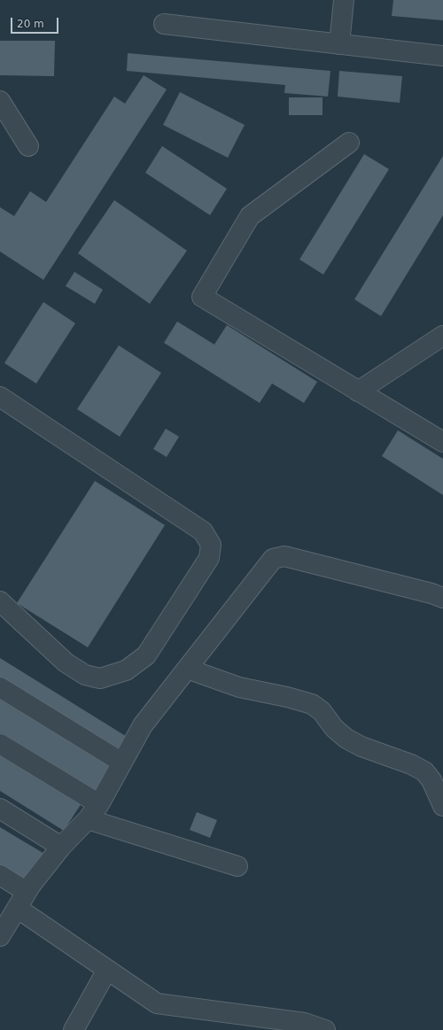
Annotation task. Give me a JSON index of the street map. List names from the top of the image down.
{
  "scale_bar": "20 m"
}
